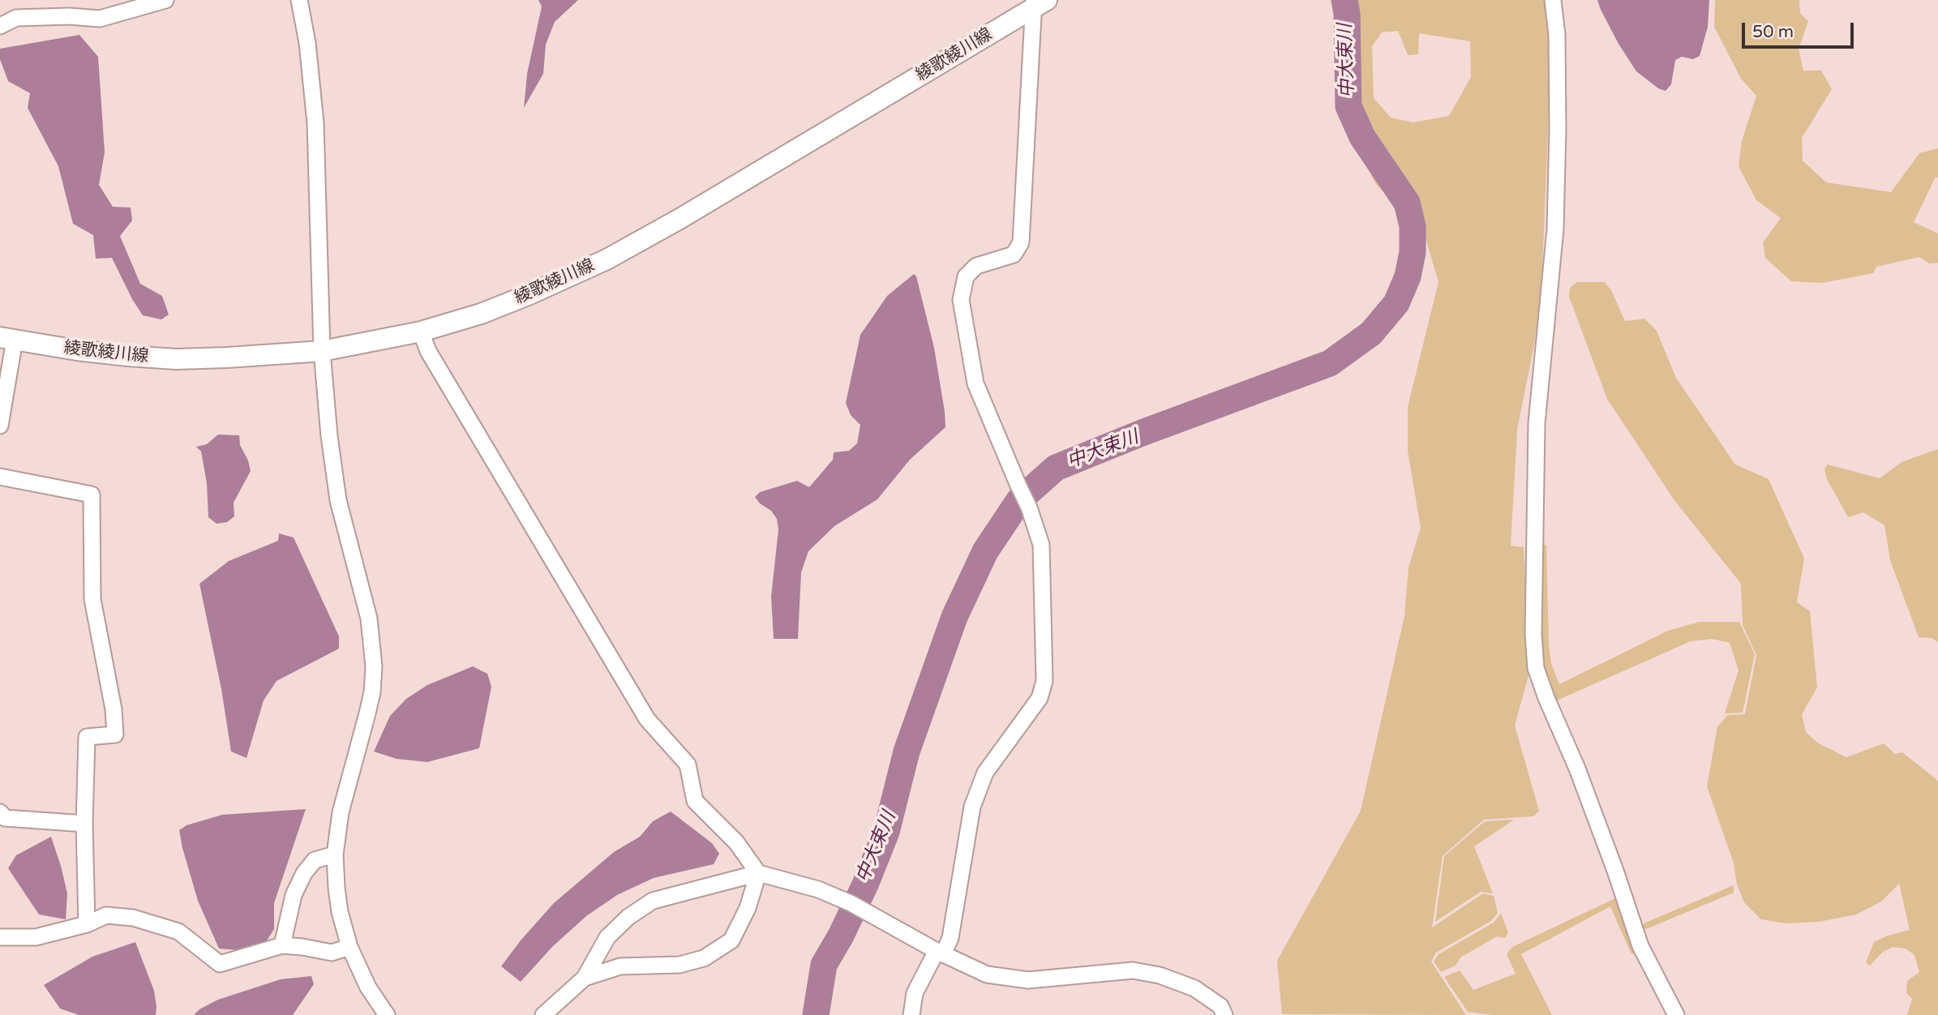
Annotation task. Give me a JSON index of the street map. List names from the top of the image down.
{
  "streets": {
    "main road": ["綾歌綾川線"]
  },
  "water": ["中大束川"],
  "scale_bar": "50 m"
}
